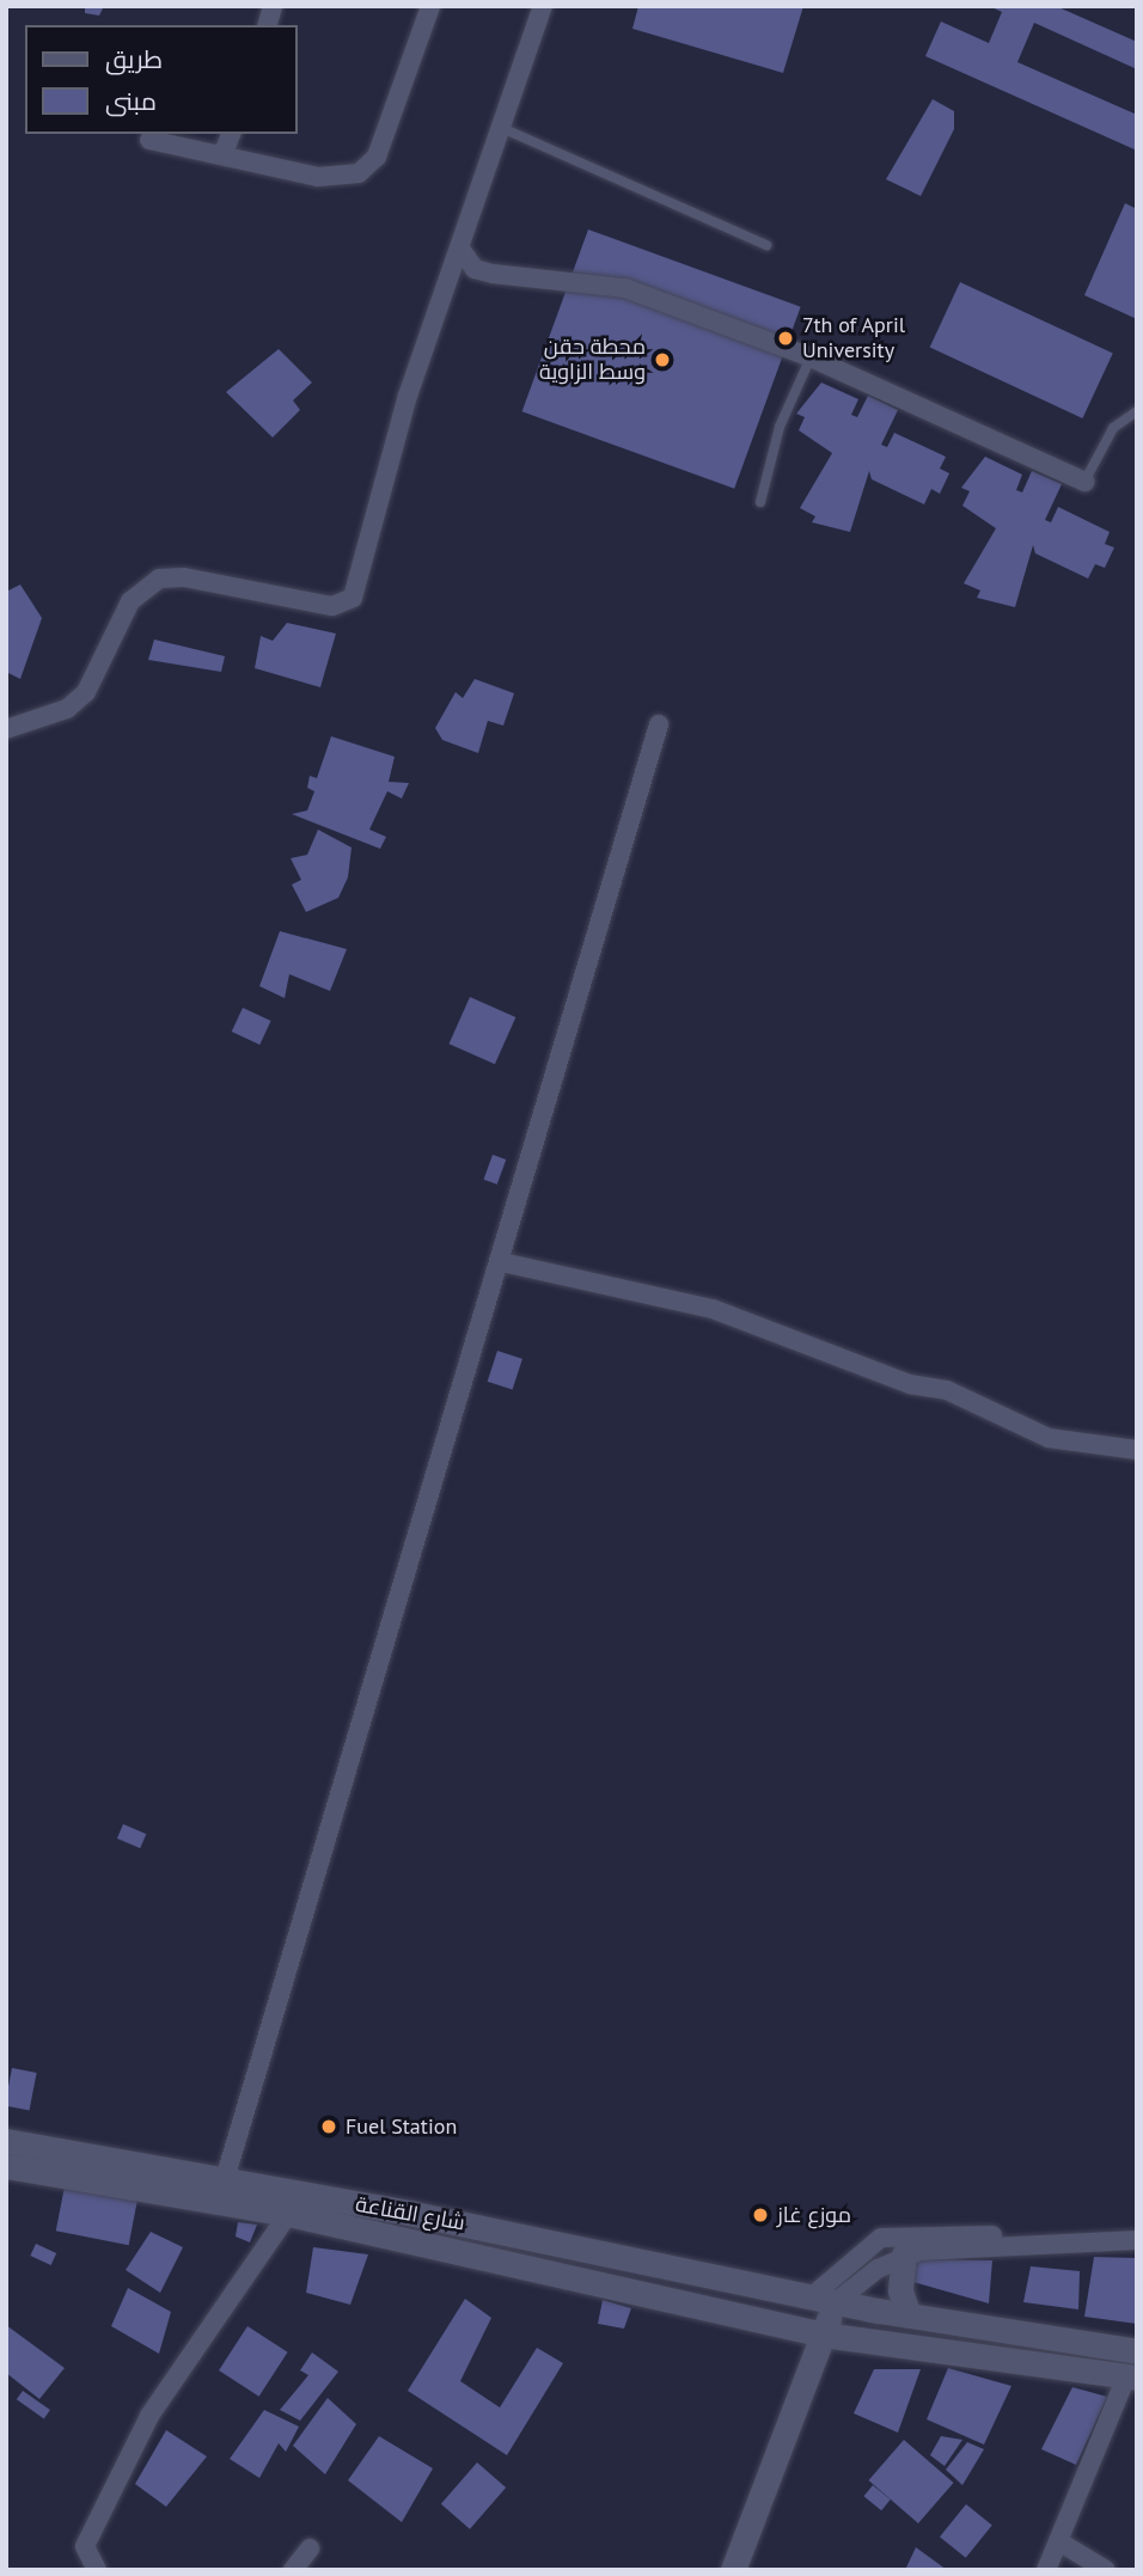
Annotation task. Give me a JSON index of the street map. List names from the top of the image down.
{
  "streets": {
    "street": ["شارع القناعة"]
  },
  "places": [
    "7th of April University",
    "محطة حقن وسط الزاوية",
    "Fuel Station",
    "موزع غاز"
  ],
  "legend": ["طريق", "مبنى"]
}
